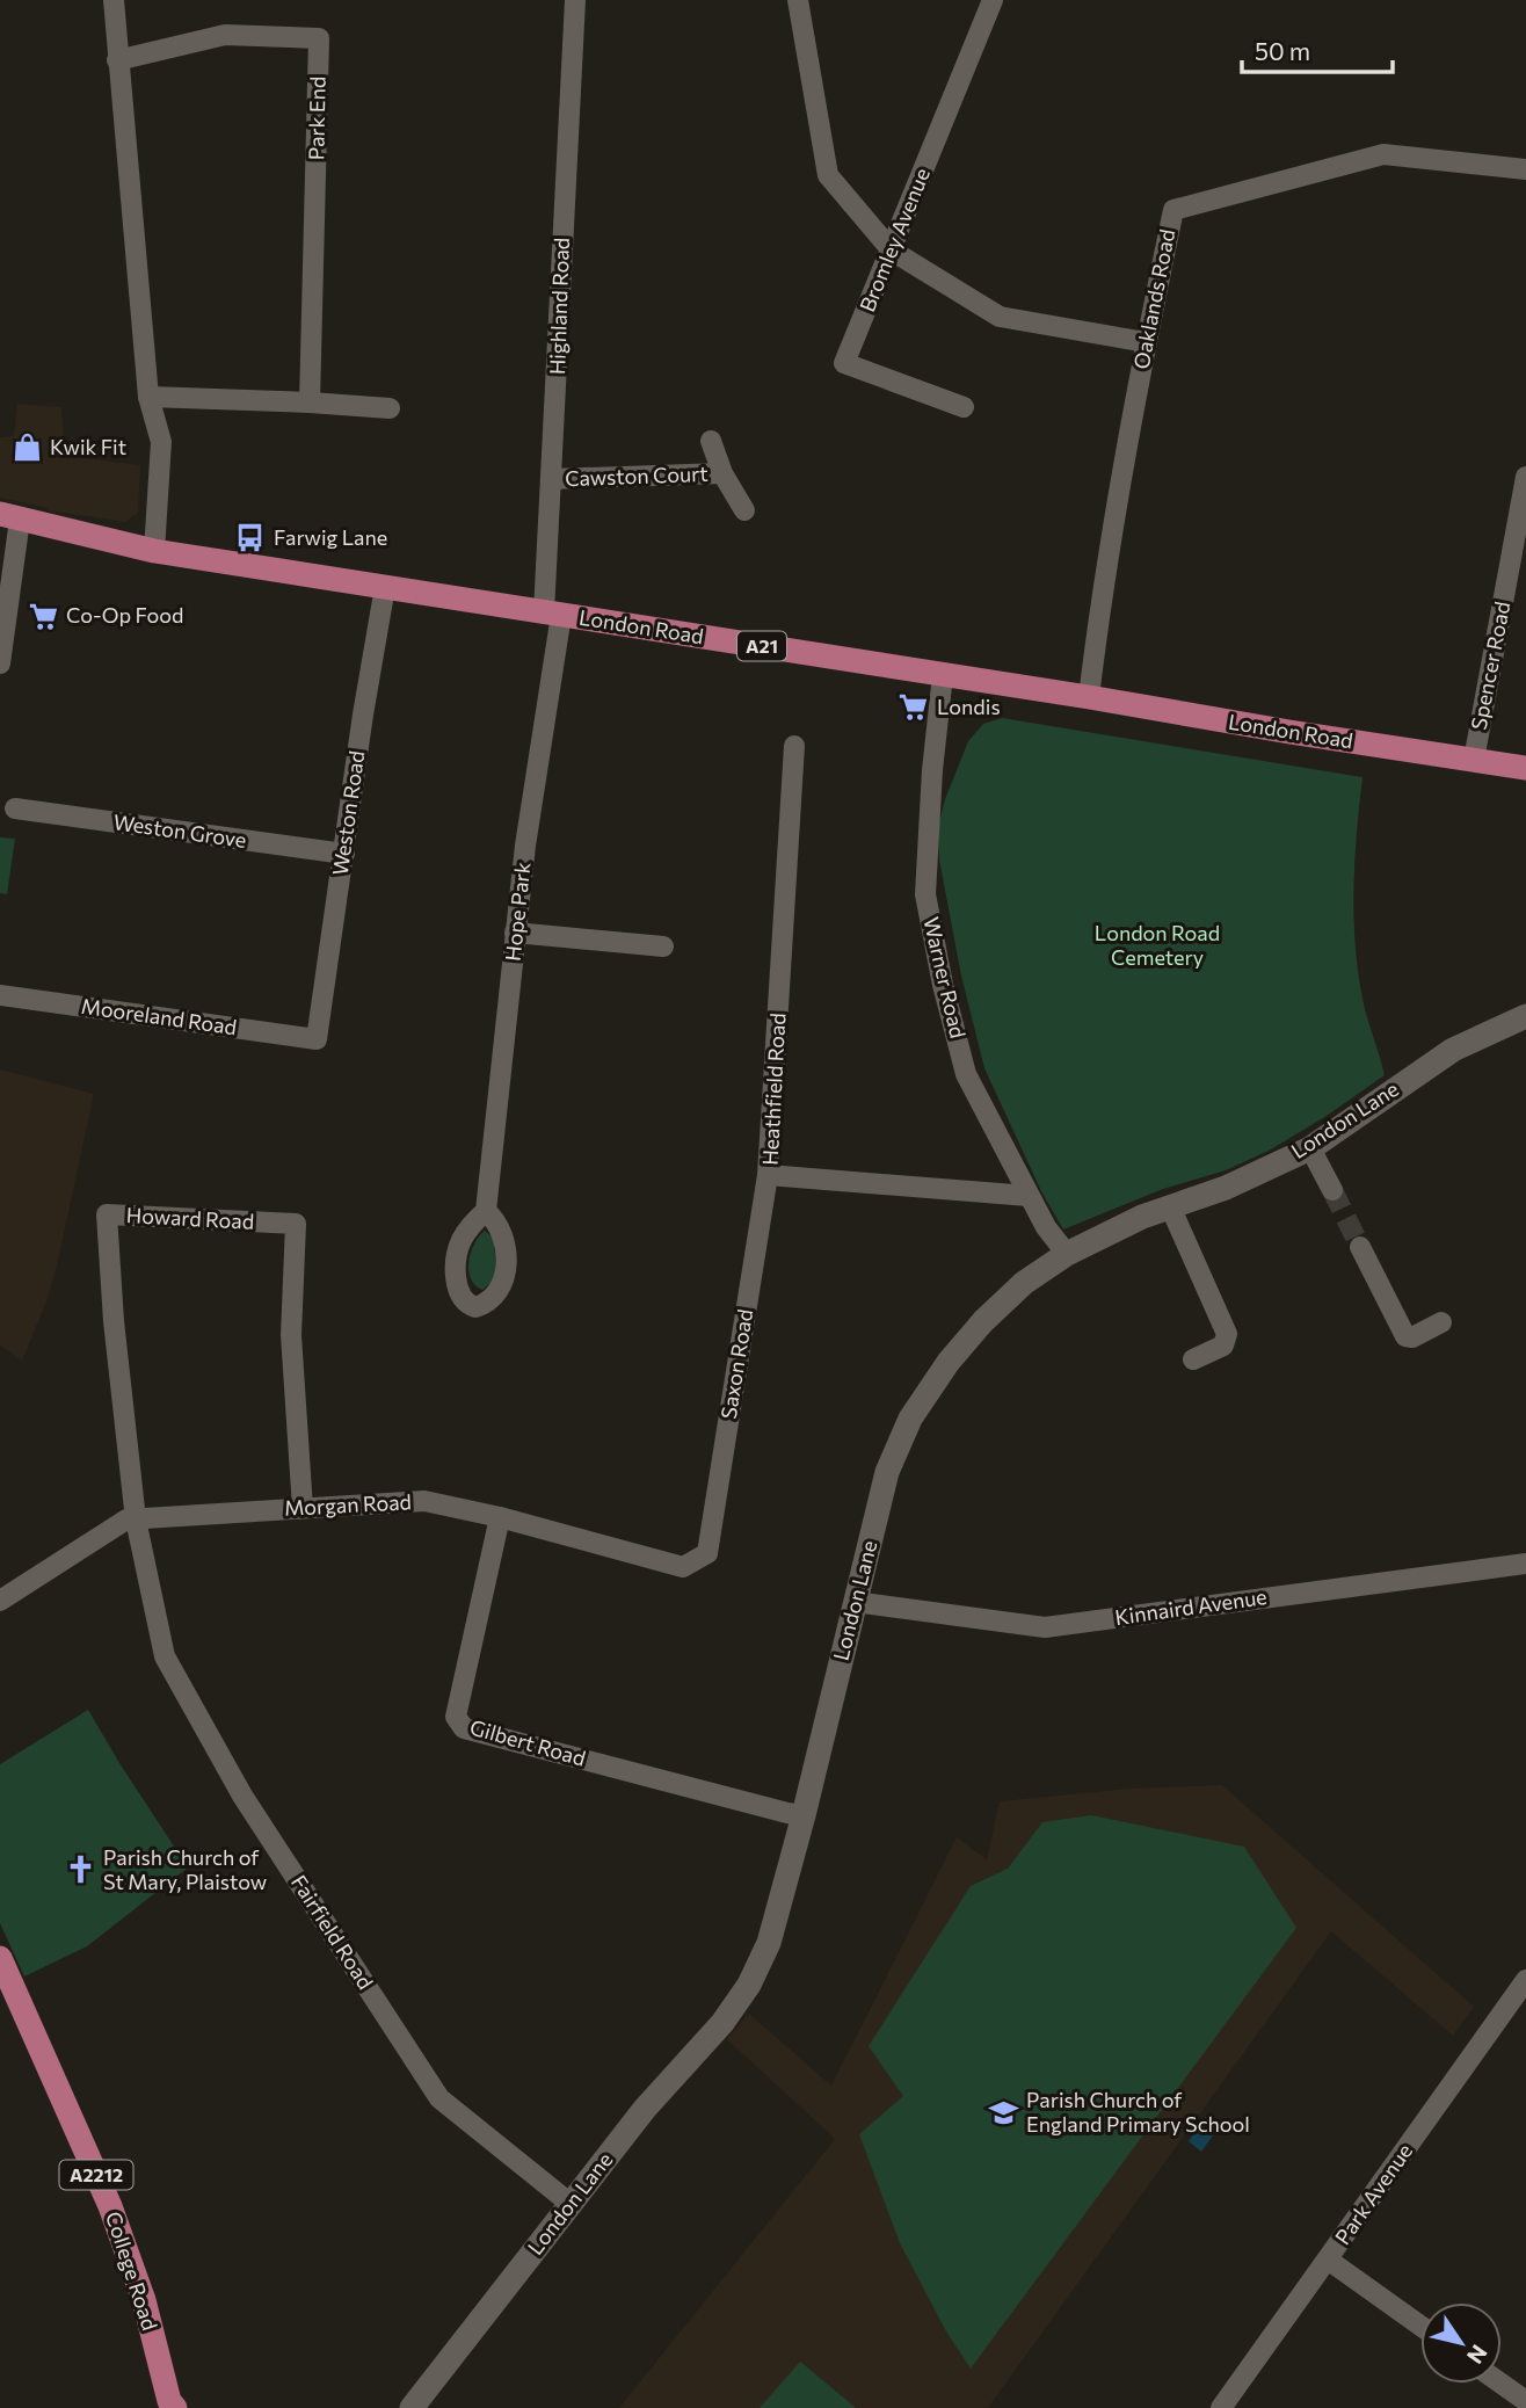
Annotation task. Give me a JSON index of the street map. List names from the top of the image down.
{
  "streets": {
    "main road": [
      "London Road",
      "A21",
      "A2212",
      "College Road"
    ],
    "street": [
      "Park End",
      "Bromley Avenue",
      "Oaklands Road",
      "Highland Road",
      "Cawston Court",
      "Spencer Road",
      "Weston Road",
      "Weston Grove",
      "Hope Park",
      "Warner Road",
      "Mooreland Road",
      "Heathfield Road",
      "London Lane",
      "Howard Road",
      "Saxon Road",
      "Morgan Road",
      "Kinnaird Avenue",
      "Gilbert Road",
      "Fairfield Road",
      "Park Avenue"
    ]
  },
  "crossings": [
    ["Oaklands Road", "London Road"],
    ["Highland Road", "Cawston Court"],
    ["Highland Road", "London Road"],
    ["Highland Road", "Hope Park"],
    ["London Road", "Spencer Road"],
    ["London Road", "Weston Road"],
    ["London Road", "Hope Park"],
    ["London Road", "Warner Road"],
    ["Weston Road", "Weston Grove"],
    ["Weston Road", "Mooreland Road"],
    ["Warner Road", "Heathfield Road"],
    ["Warner Road", "London Lane"],
    ["Heathfield Road", "Saxon Road"],
    ["London Lane", "Kinnaird Avenue"],
    ["London Lane", "Gilbert Road"],
    ["London Lane", "Fairfield Road"],
    ["Howard Road", "Morgan Road"],
    ["Howard Road", "Fairfield Road"],
    ["Saxon Road", "Morgan Road"],
    ["Morgan Road", "Gilbert Road"],
    ["Morgan Road", "Fairfield Road"]
  ],
  "parks": ["London Road Cemetery"],
  "places": {
    "shop": ["Kwik Fit"],
    "bus stop": ["Farwig Lane"],
    "supermarket": ["Co-Op Food", "Londis"],
    "church": ["Parish Church of St Mary, Plaistow"],
    "school or university": ["Parish Church of England Primary School"]
  },
  "scale_bar": "50 m",
  "north": "bottom right"
}
